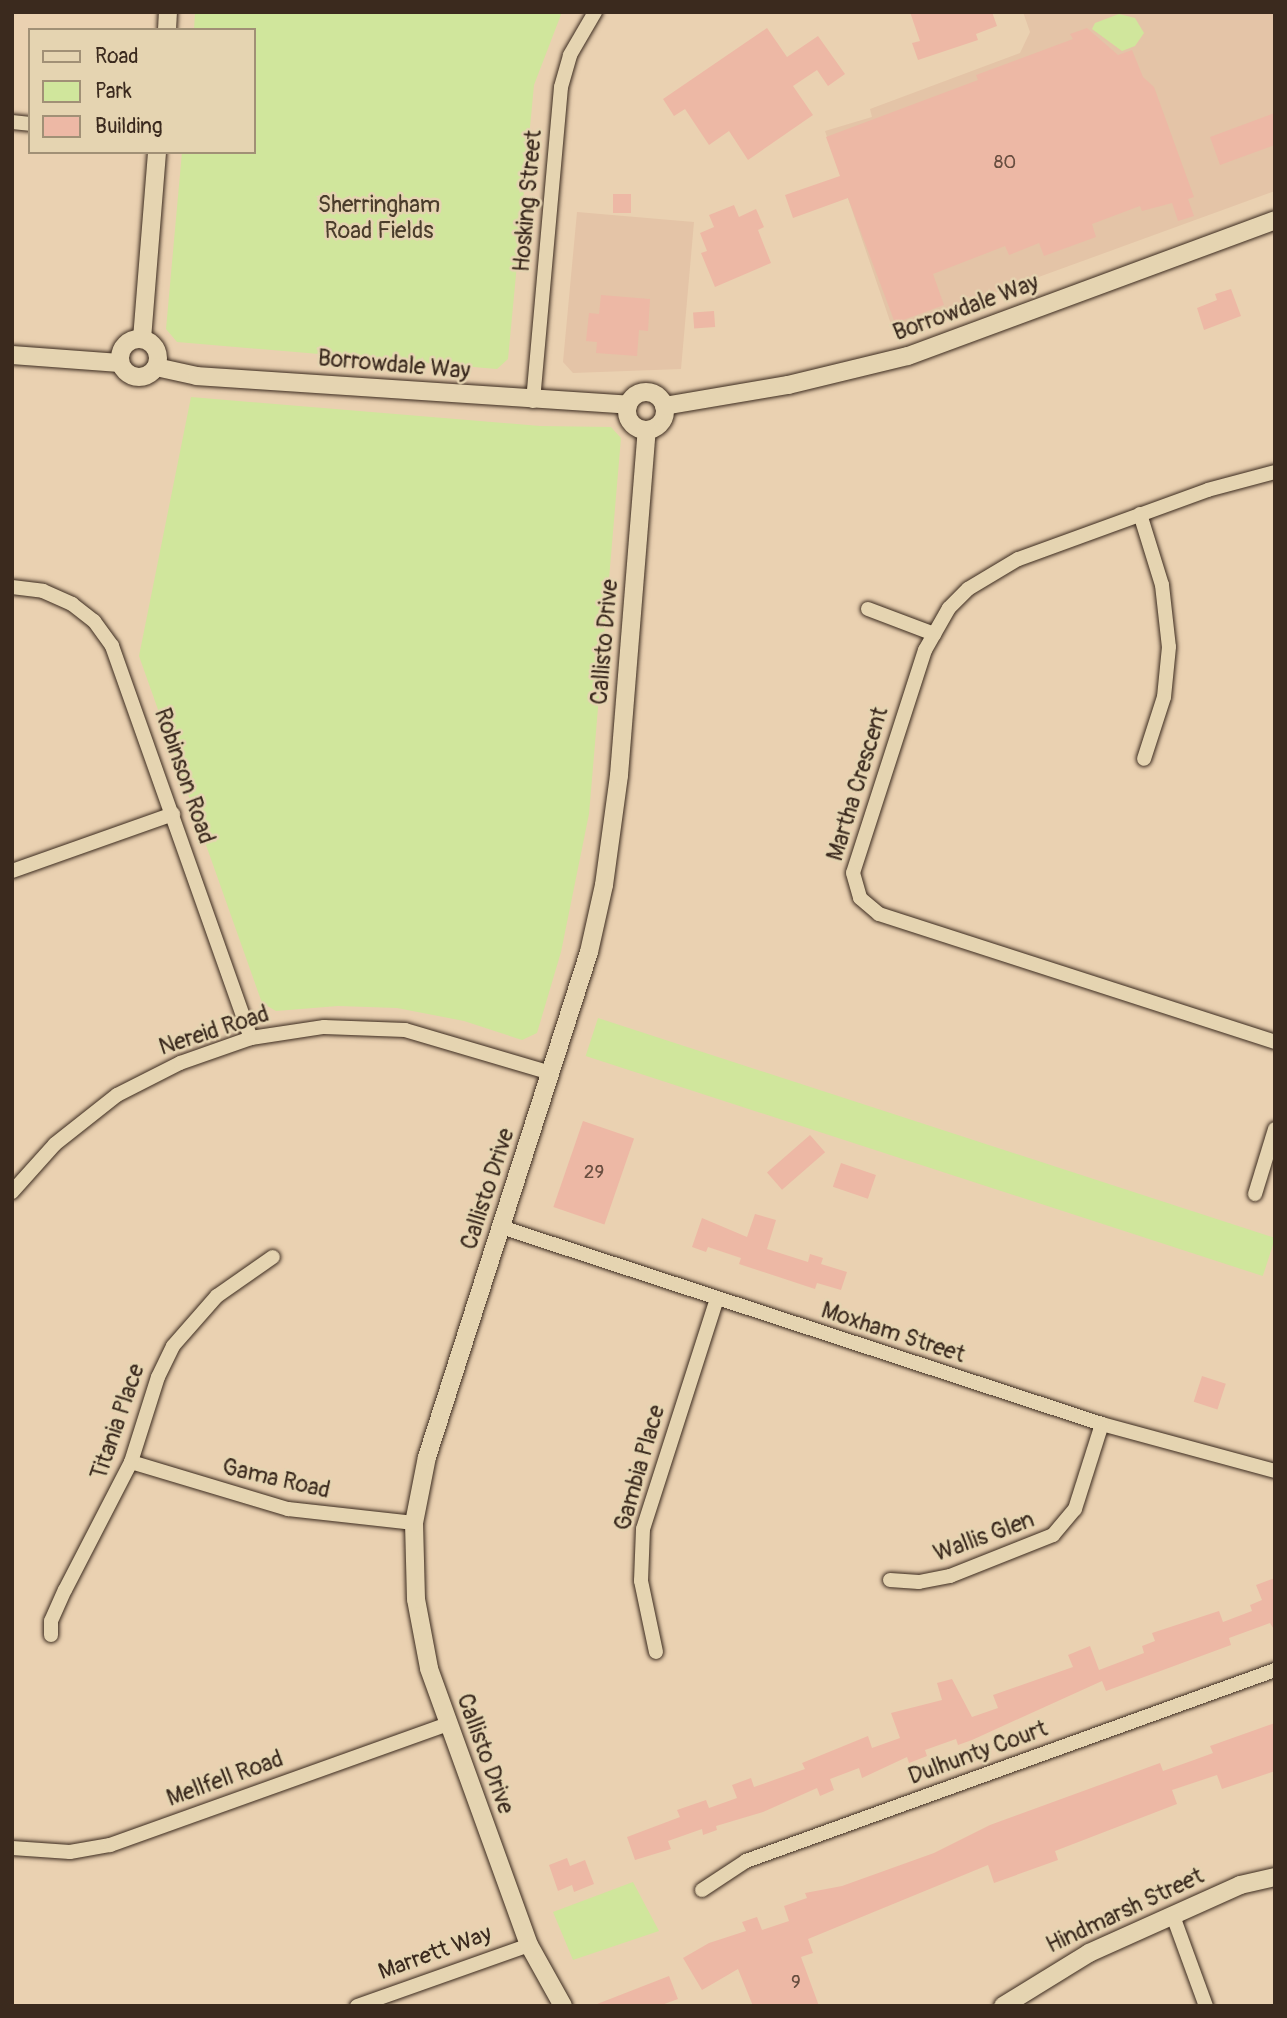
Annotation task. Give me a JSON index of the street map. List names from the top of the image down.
{
  "streets": {
    "street": [
      "Hosking Street",
      "Borrowdale Way",
      "Callisto Drive",
      "Robinson Road",
      "Martha Crescent",
      "Nereid Road",
      "Moxham Street",
      "Titania Place",
      "Gambia Place",
      "Gama Road",
      "Wallis Glen",
      "Dulhunty Court",
      "Mellfell Road",
      "Hindmarsh Street",
      "Marrett Way"
    ]
  },
  "crossings": [
    ["Hosking Street", "Borrowdale Way"],
    ["Borrowdale Way", "Callisto Drive"],
    ["Callisto Drive", "Nereid Road"],
    ["Callisto Drive", "Moxham Street"],
    ["Callisto Drive", "Gama Road"],
    ["Callisto Drive", "Mellfell Road"],
    ["Callisto Drive", "Marrett Way"],
    ["Robinson Road", "Nereid Road"],
    ["Moxham Street", "Gambia Place"],
    ["Moxham Street", "Wallis Glen"],
    ["Titania Place", "Gama Road"]
  ],
  "parks": ["Sherringham Road Fields"],
  "house_numbers": ["80", "29", "9"],
  "legend": ["Road", "Park", "Building"]
}
